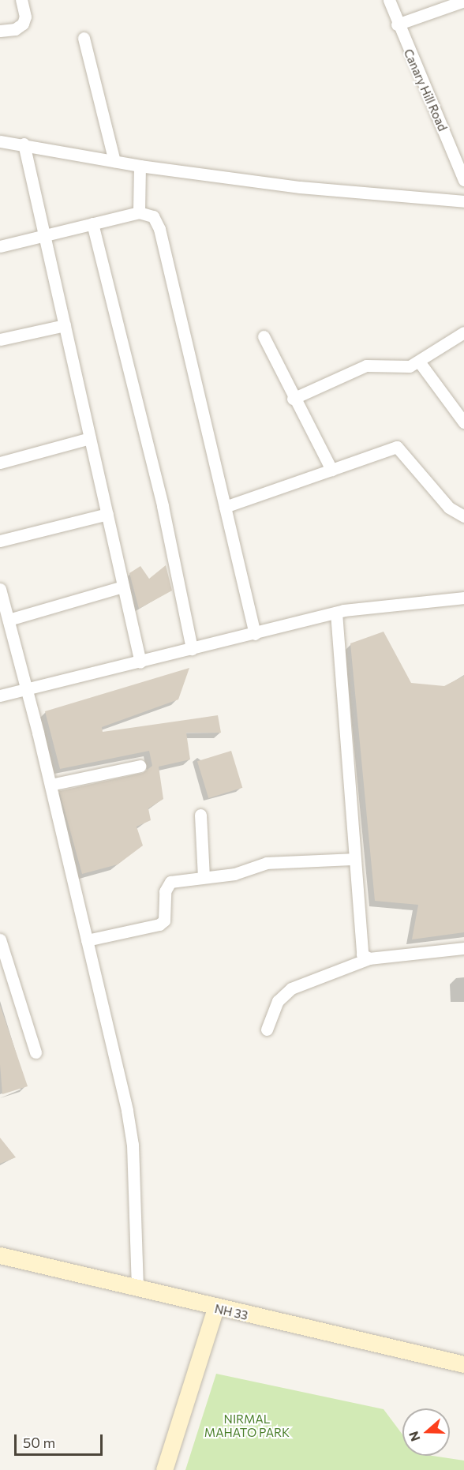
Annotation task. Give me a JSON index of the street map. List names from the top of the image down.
{
  "streets": {
    "main road": ["NH 33"],
    "street": ["Canary Hill Road"]
  },
  "parks": ["NIRMAL MAHATO PARK"],
  "scale_bar": "50 m",
  "north": "left"
}
